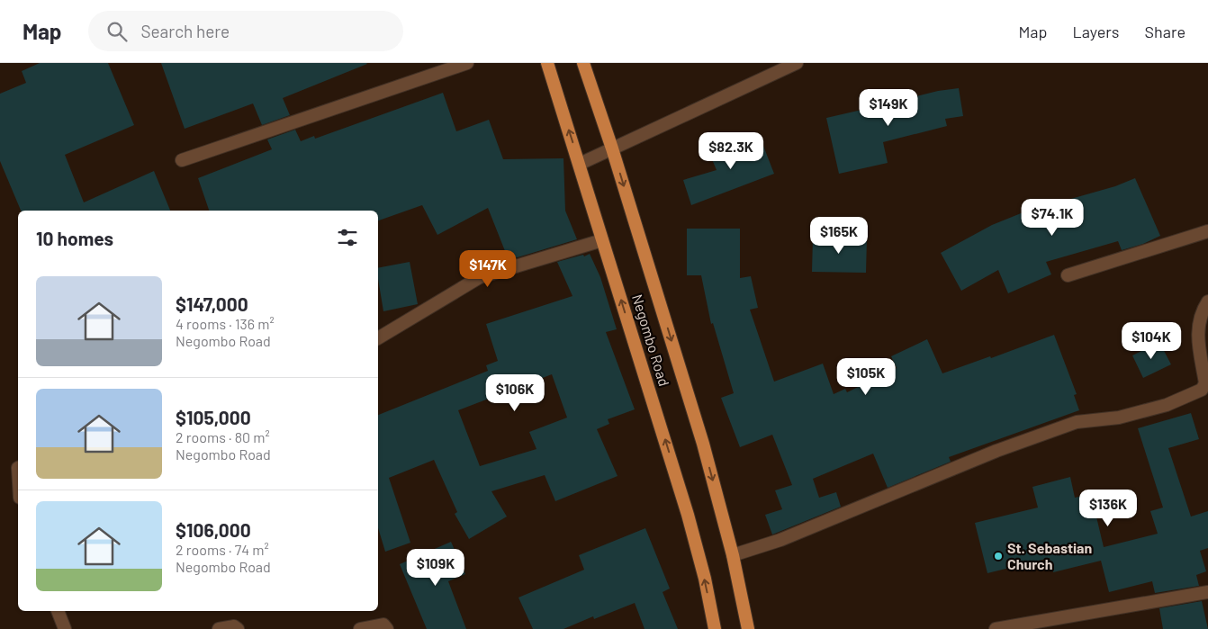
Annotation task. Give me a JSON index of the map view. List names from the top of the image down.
{
  "streets": {
    "highway": ["Negombo Road"]
  },
  "places": ["St. Sebastian Church"],
  "page": {
    "header": "Map",
    "search": "Search here",
    "nav": ["Map", "Layers", "Share"],
    "price": [
      "$149K",
      "$82.3K",
      "$74.1K",
      "$165K",
      "$147K",
      "$104K",
      "$105K",
      "$106K",
      "$136K",
      "$109K"
    ],
    "heading": "10 homes",
    "list": [
      {
        "name": "$147,000",
        "note": "4 rooms · 136 m² · Negombo Road"
      },
      {
        "name": "$105,000",
        "note": "2 rooms · 80 m² · Negombo Road"
      },
      {
        "name": "$106,000",
        "note": "2 rooms · 74 m² · Negombo Road"
      }
    ]
  }
}
